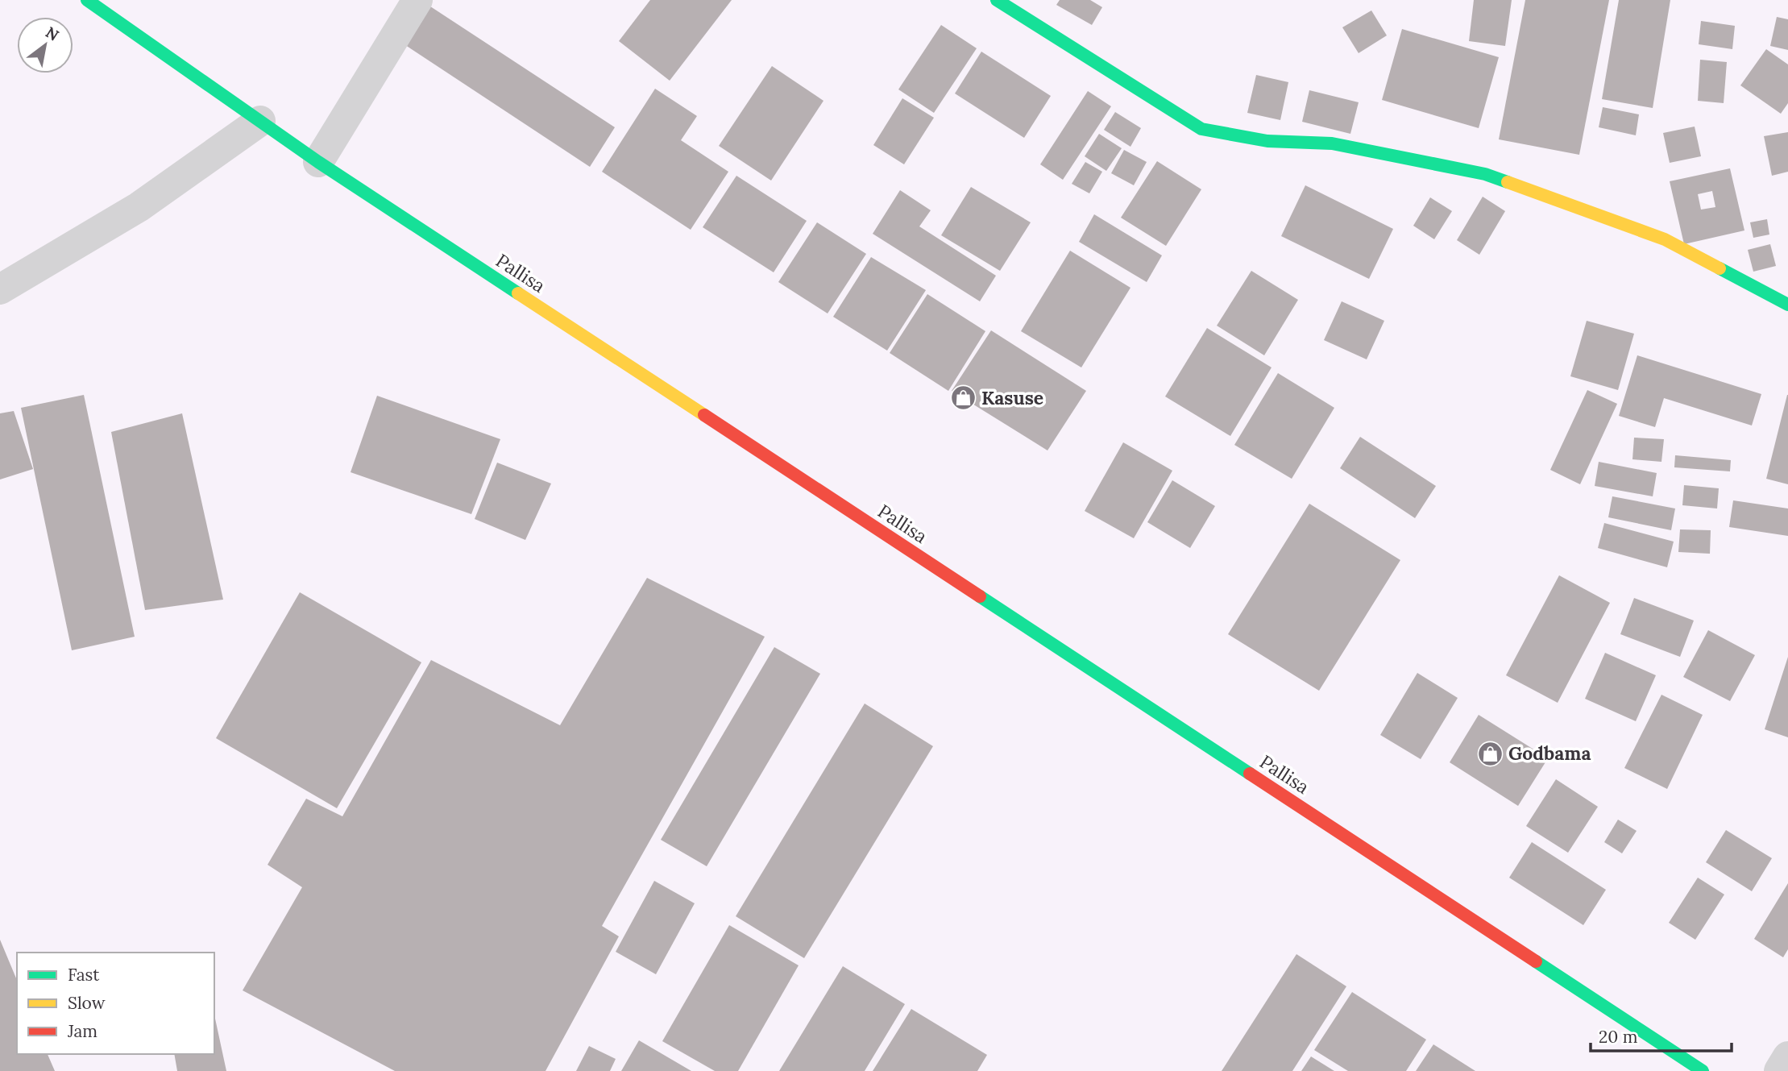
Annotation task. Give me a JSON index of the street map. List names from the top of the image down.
{
  "streets": {
    "main road": ["Pallisa"]
  },
  "places": {
    "shop": ["Kasuse", "Godbama"]
  },
  "legend": ["Fast", "Slow", "Jam"],
  "scale_bar": "20 m",
  "north": "top right"
}
